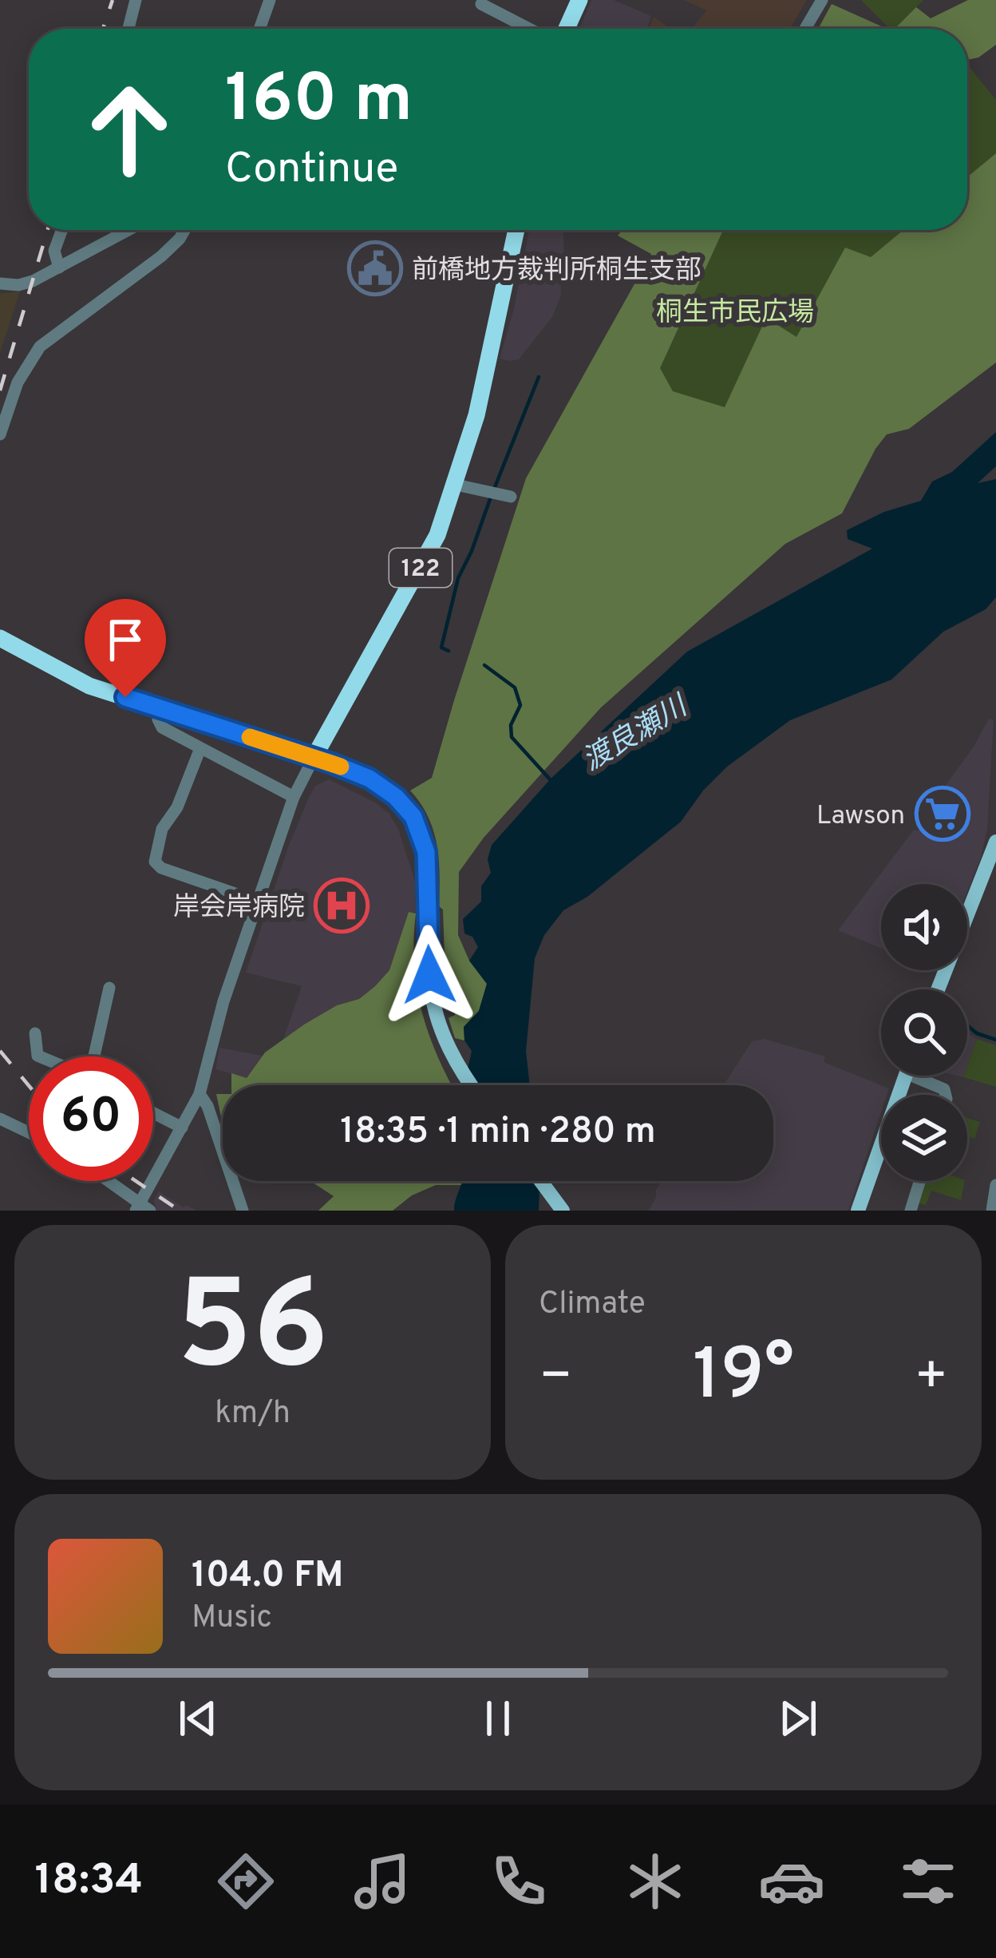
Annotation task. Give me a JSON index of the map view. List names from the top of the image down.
{
  "streets": {
    "highway": ["122"]
  },
  "water": ["渡良瀬川"],
  "parks": ["桐生市民広場"],
  "places": {
    "public building": ["前橋地方裁判所桐生支部"],
    "supermarket": ["Lawson"],
    "hospital": ["岸会岸病院"]
  },
  "page": {
    "turn": ["160 m", "Continue"],
    "limit": "60",
    "trip": "18:35 · 1 min · 280 m",
    "tile": [
      ["56", "km/h"],
      "Climate"
    ],
    "heat": ["−", "19°", "+"],
    "song": ["104.0 FM", "Music"],
    "tabs": "18:34"
  }
}
